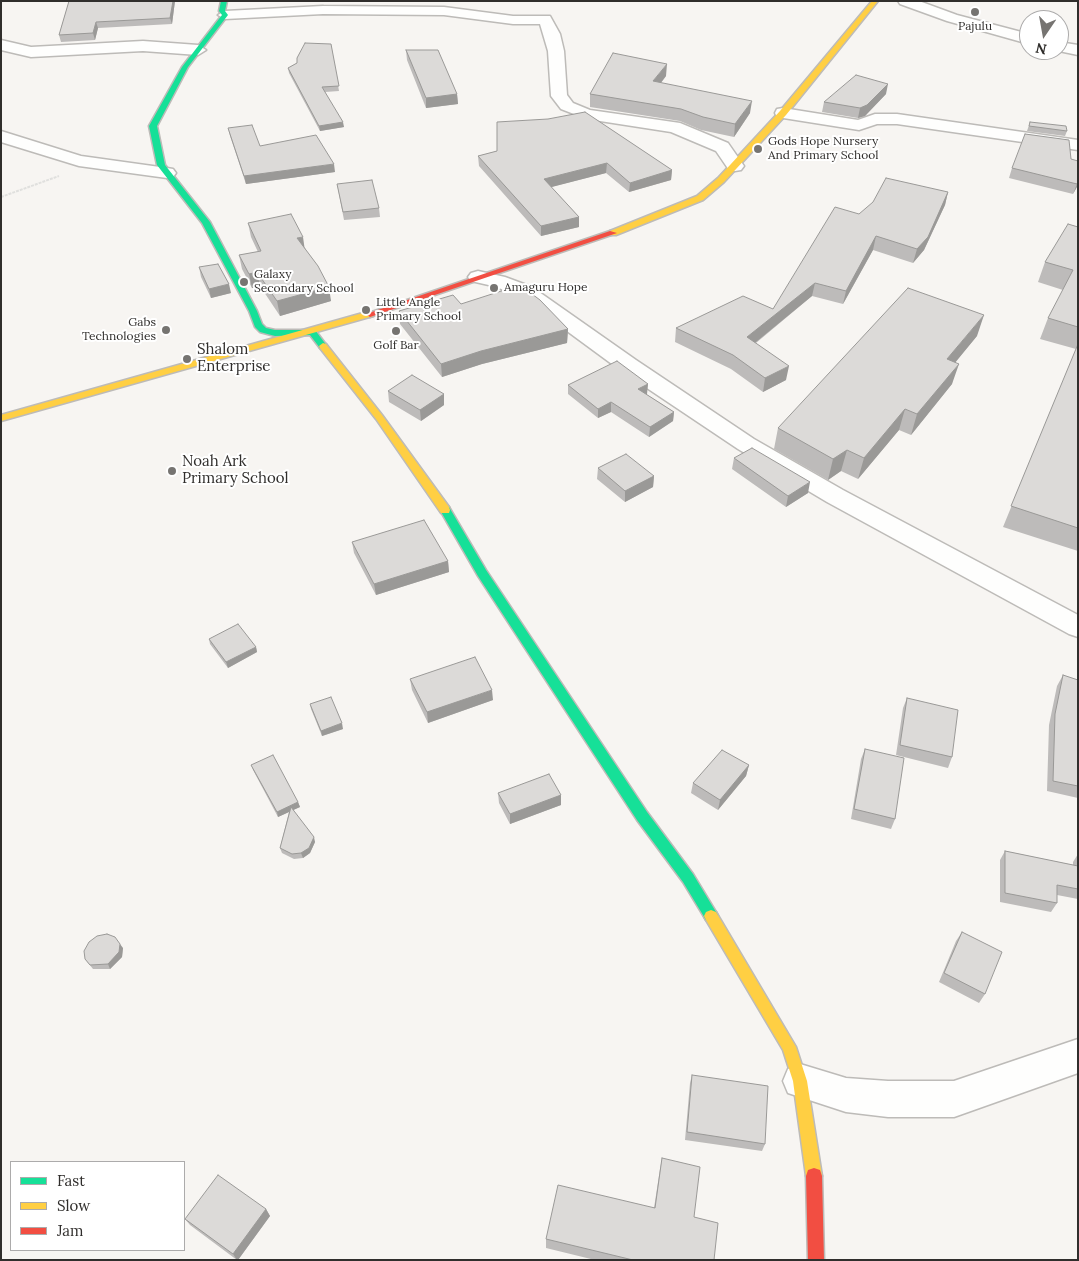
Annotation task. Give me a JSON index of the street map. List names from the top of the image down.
{
  "places": [
    "Pajulu",
    "Gods Hope Nursery And Primary School",
    "Galaxy Secondary School",
    "Amaguru Hope",
    "Little Angle Primary School",
    "Gabs Technologies",
    "Golf Bar",
    "Shalom Enterprise",
    "Noah Ark Primary School"
  ],
  "legend": ["Fast", "Slow", "Jam"],
  "north": "bottom"
}
